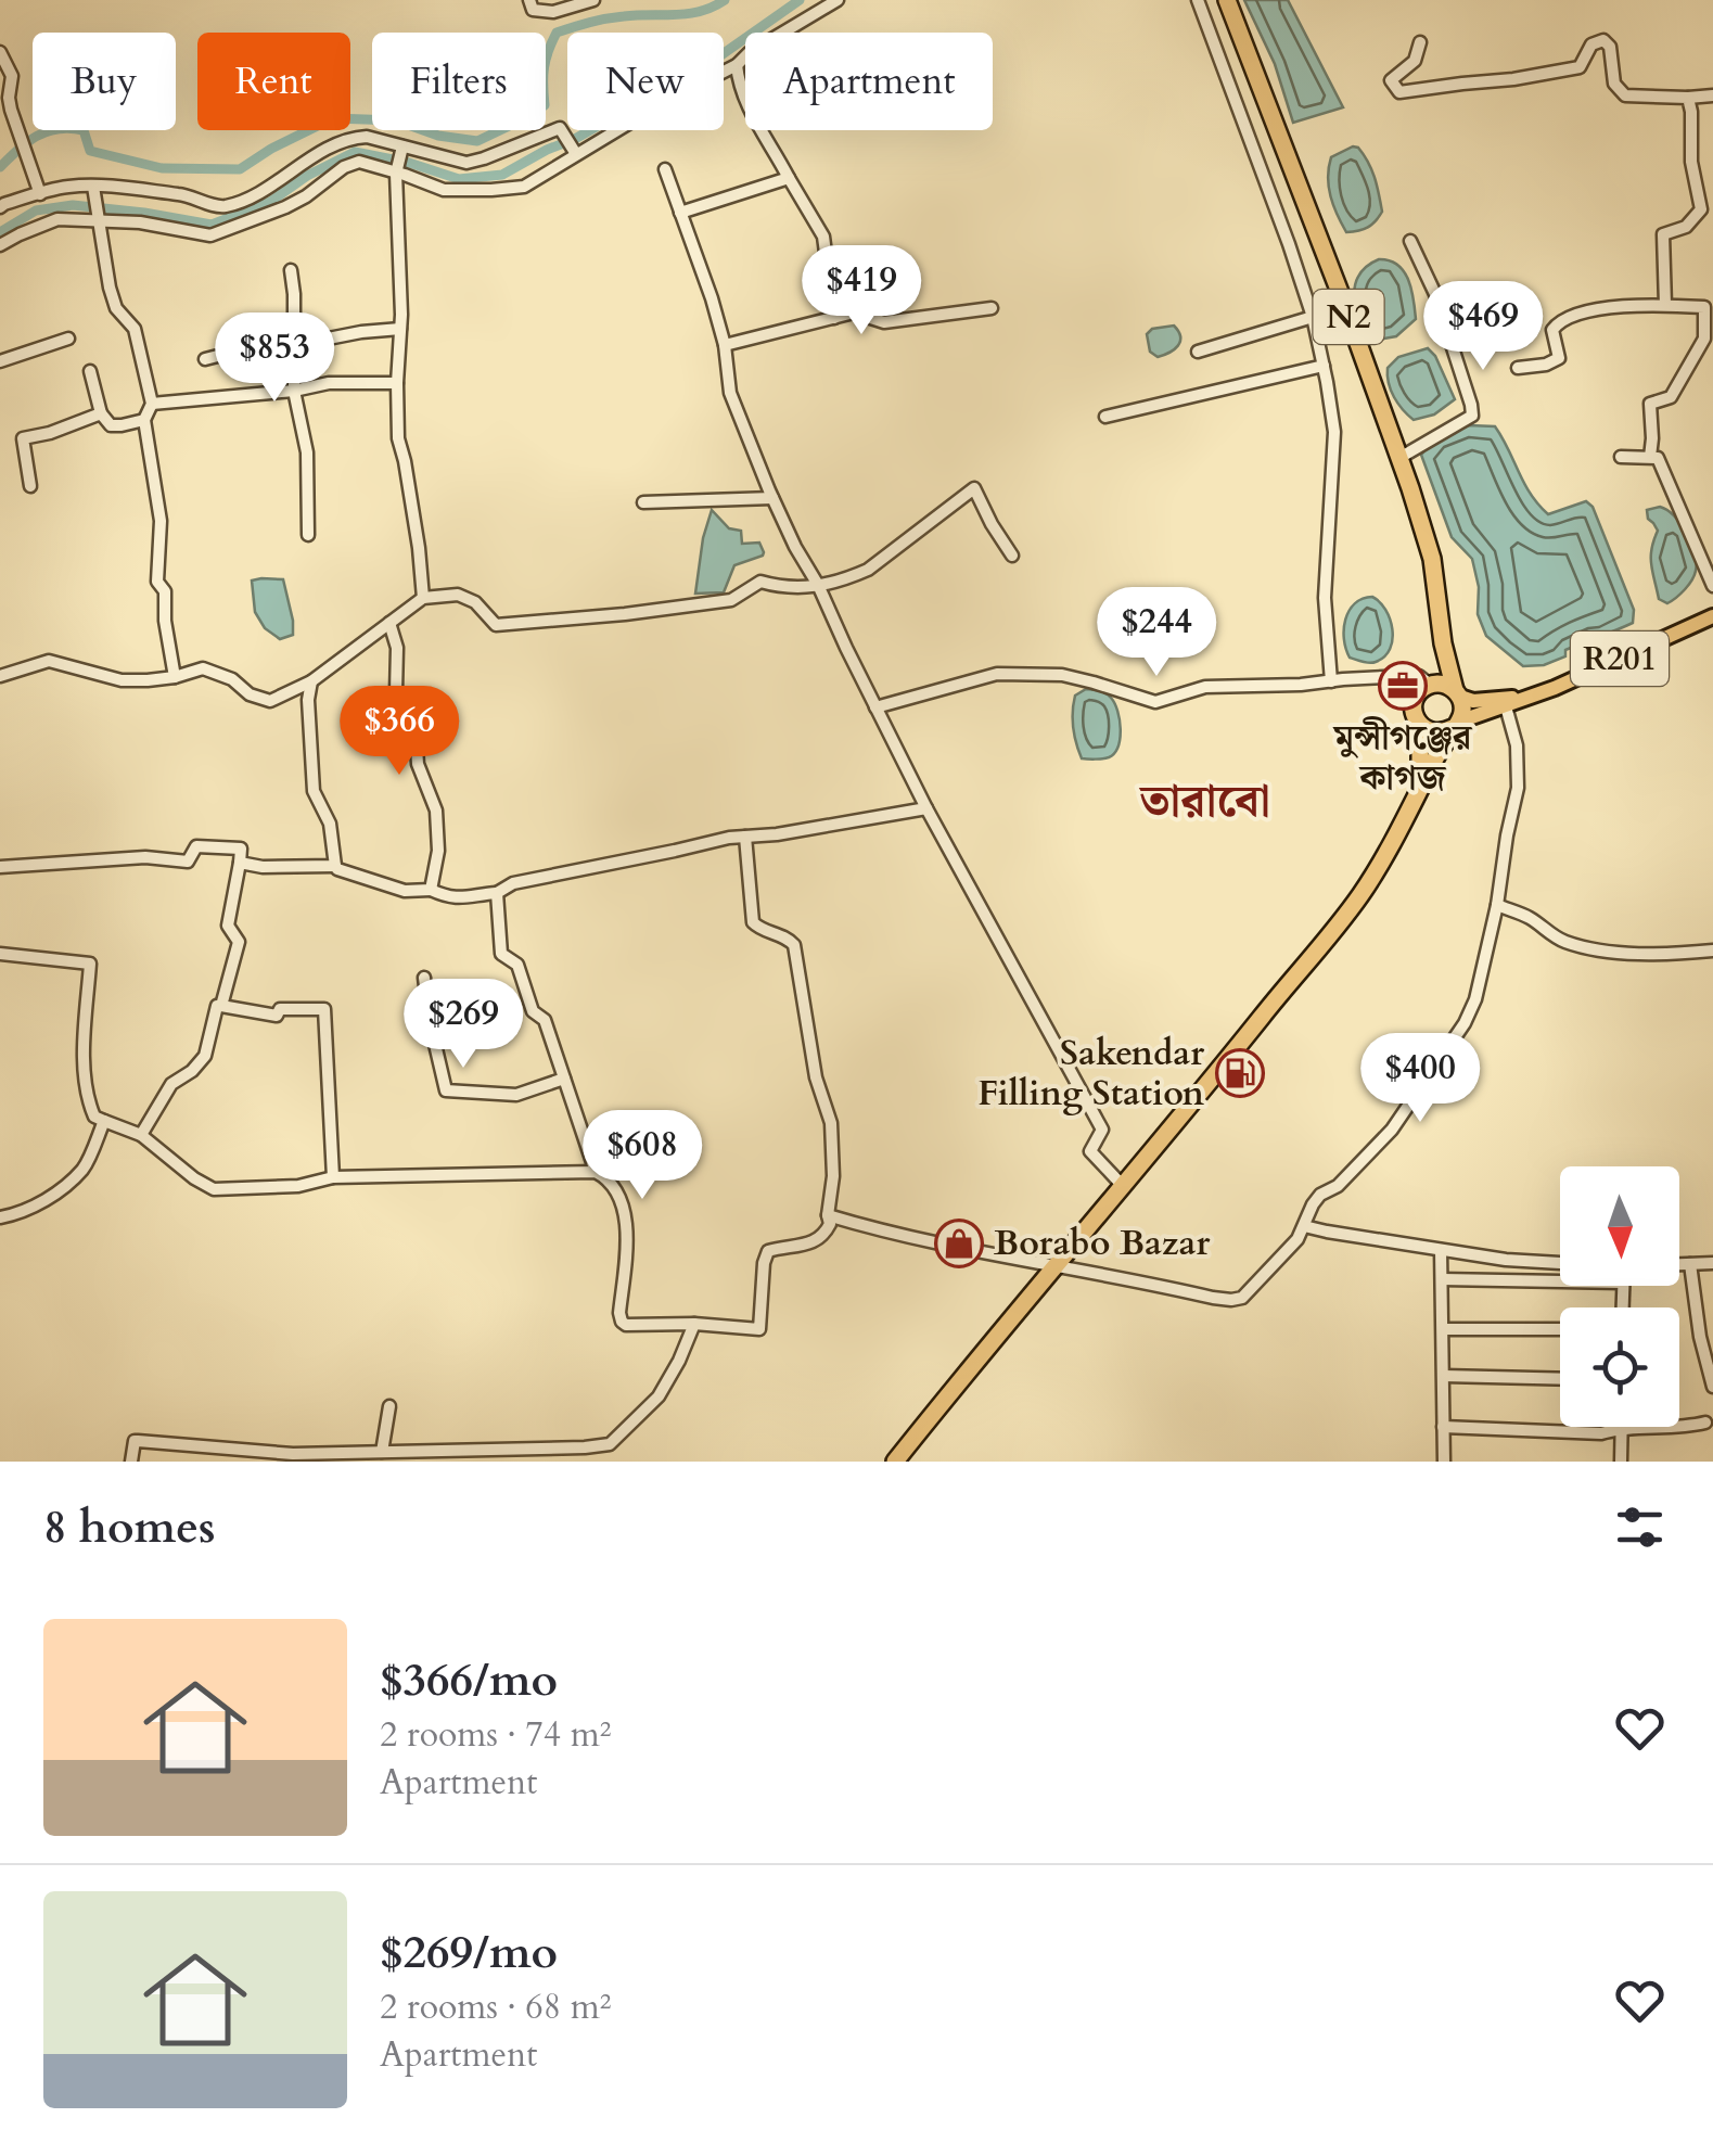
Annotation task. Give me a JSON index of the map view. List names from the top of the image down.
{
  "streets": {
    "highway": ["N2"],
    "main road": ["R201"]
  },
  "districts": ["তারাবো"],
  "places": {
    "office": ["মুন্সীগঞ্জের কাগজ"],
    "fuel station": ["Sakendar Filling Station"],
    "shop": ["Borabo Bazar"]
  },
  "north": "bottom",
  "page": {
    "chip": [
      "Buy",
      "Rent",
      "Filters",
      "New",
      "Apartment"
    ],
    "price": [
      "$419",
      "$469",
      "$853",
      "$244",
      "$366",
      "$269",
      "$400",
      "$608"
    ],
    "heading": "8 homes",
    "list": [
      {
        "name": "$366/mo",
        "note": "2 rooms · 74 m² · Apartment"
      },
      {
        "name": "$269/mo",
        "note": "2 rooms · 68 m² · Apartment"
      }
    ]
  }
}
